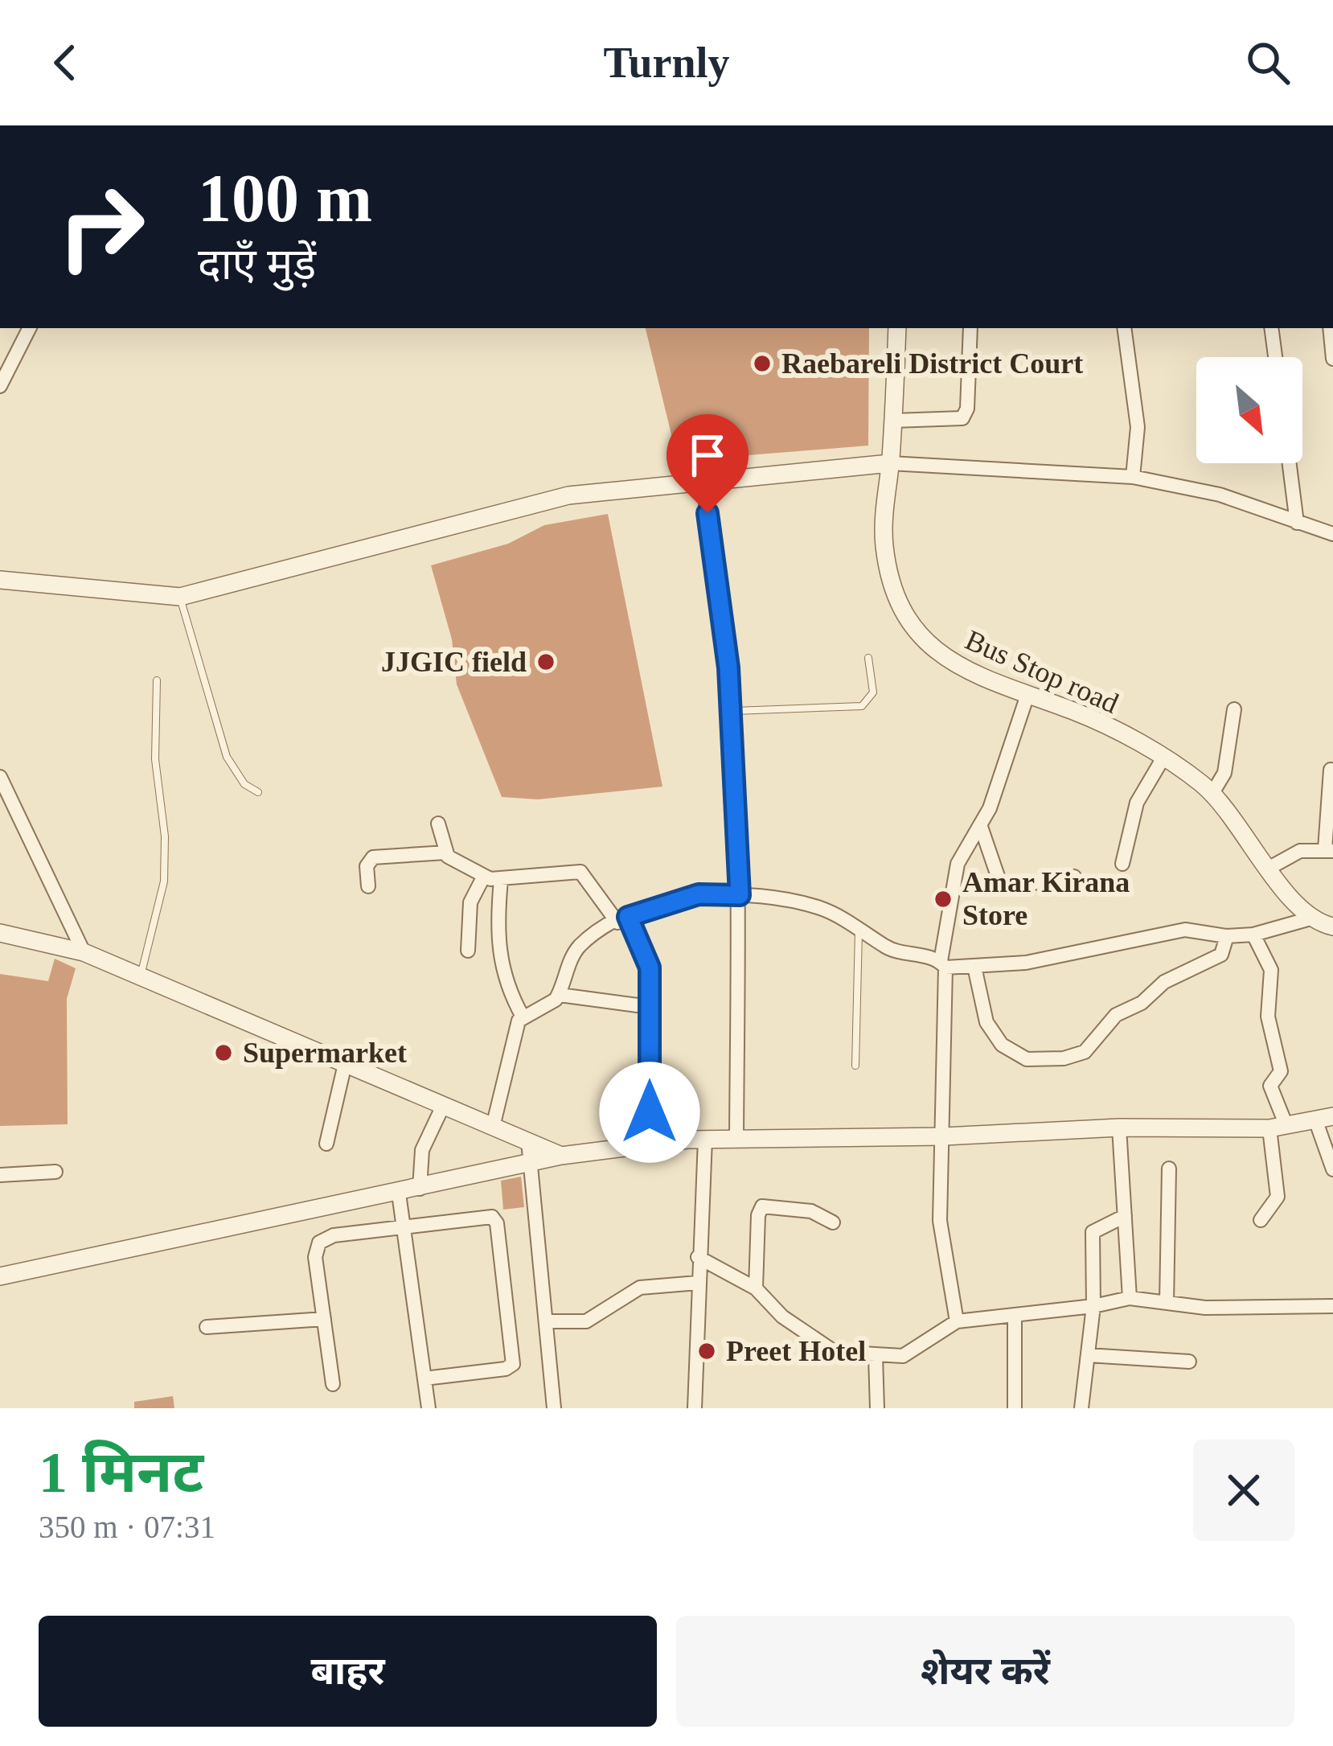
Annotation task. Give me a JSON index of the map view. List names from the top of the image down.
{
  "streets": {
    "street": ["Bus Stop road"]
  },
  "places": [
    "Raebareli District Court",
    "JJGIC field",
    "Amar Kirana Store",
    "Supermarket",
    "Preet Hotel"
  ],
  "north": "bottom right",
  "page": {
    "header": "Turnly",
    "turn": ["100 m", "दाएँ मुड़ें"],
    "heading": ["1 मिनट", "350 m · 07:31"],
    "buttons": ["बाहर", "शेयर करें"]
  }
}
